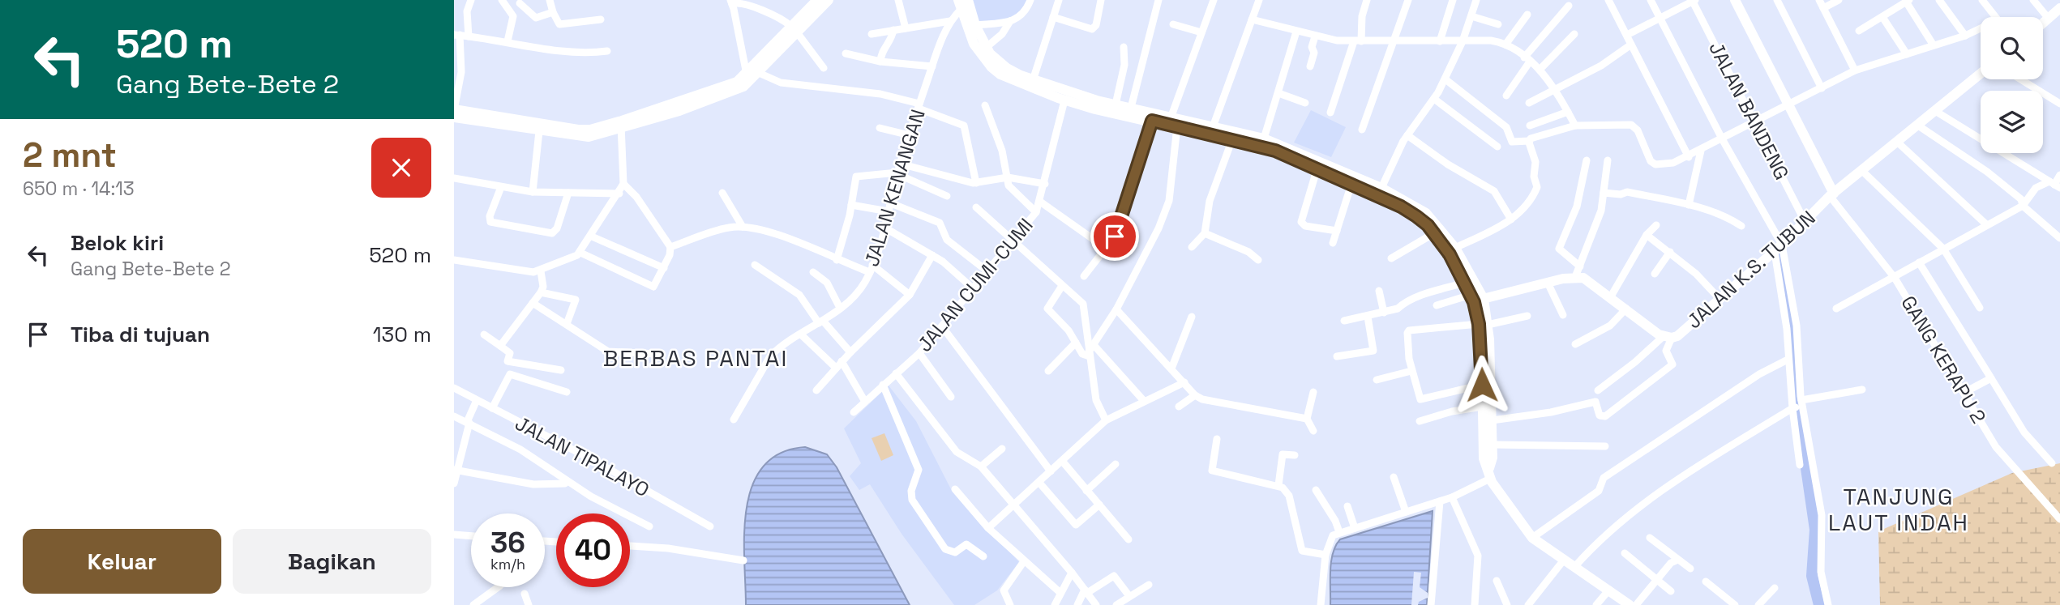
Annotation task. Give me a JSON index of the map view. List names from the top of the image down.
{
  "streets": {
    "street": [
      "JALAN BANDENG",
      "JALAN KENANGAN",
      "JALAN K.S. TUBUN",
      "JALAN CUMI-CUMI",
      "GANG KERAPU 2",
      "JALAN TIPALAYO"
    ]
  },
  "crossings": [
    ["JALAN BANDENG", "JALAN K.S. TUBUN"],
    ["JALAN K.S. TUBUN", "GANG KERAPU 2"]
  ],
  "districts": ["BERBAS PANTAI", "TANJUNG LAUT INDAH"],
  "page": {
    "turn": ["520 m", "Gang Bete-Bete 2"],
    "heading": ["2 mnt", "650 m · 14:13"],
    "list": [
      {
        "name": "Belok kiri",
        "note": "Gang Bete-Bete 2",
        "value": "520 m"
      },
      {
        "name": "Tiba di tujuan",
        "value": "130 m"
      }
    ],
    "speed": "36 km/h",
    "limit": "40",
    "buttons": ["Keluar", "Bagikan"]
  }
}
